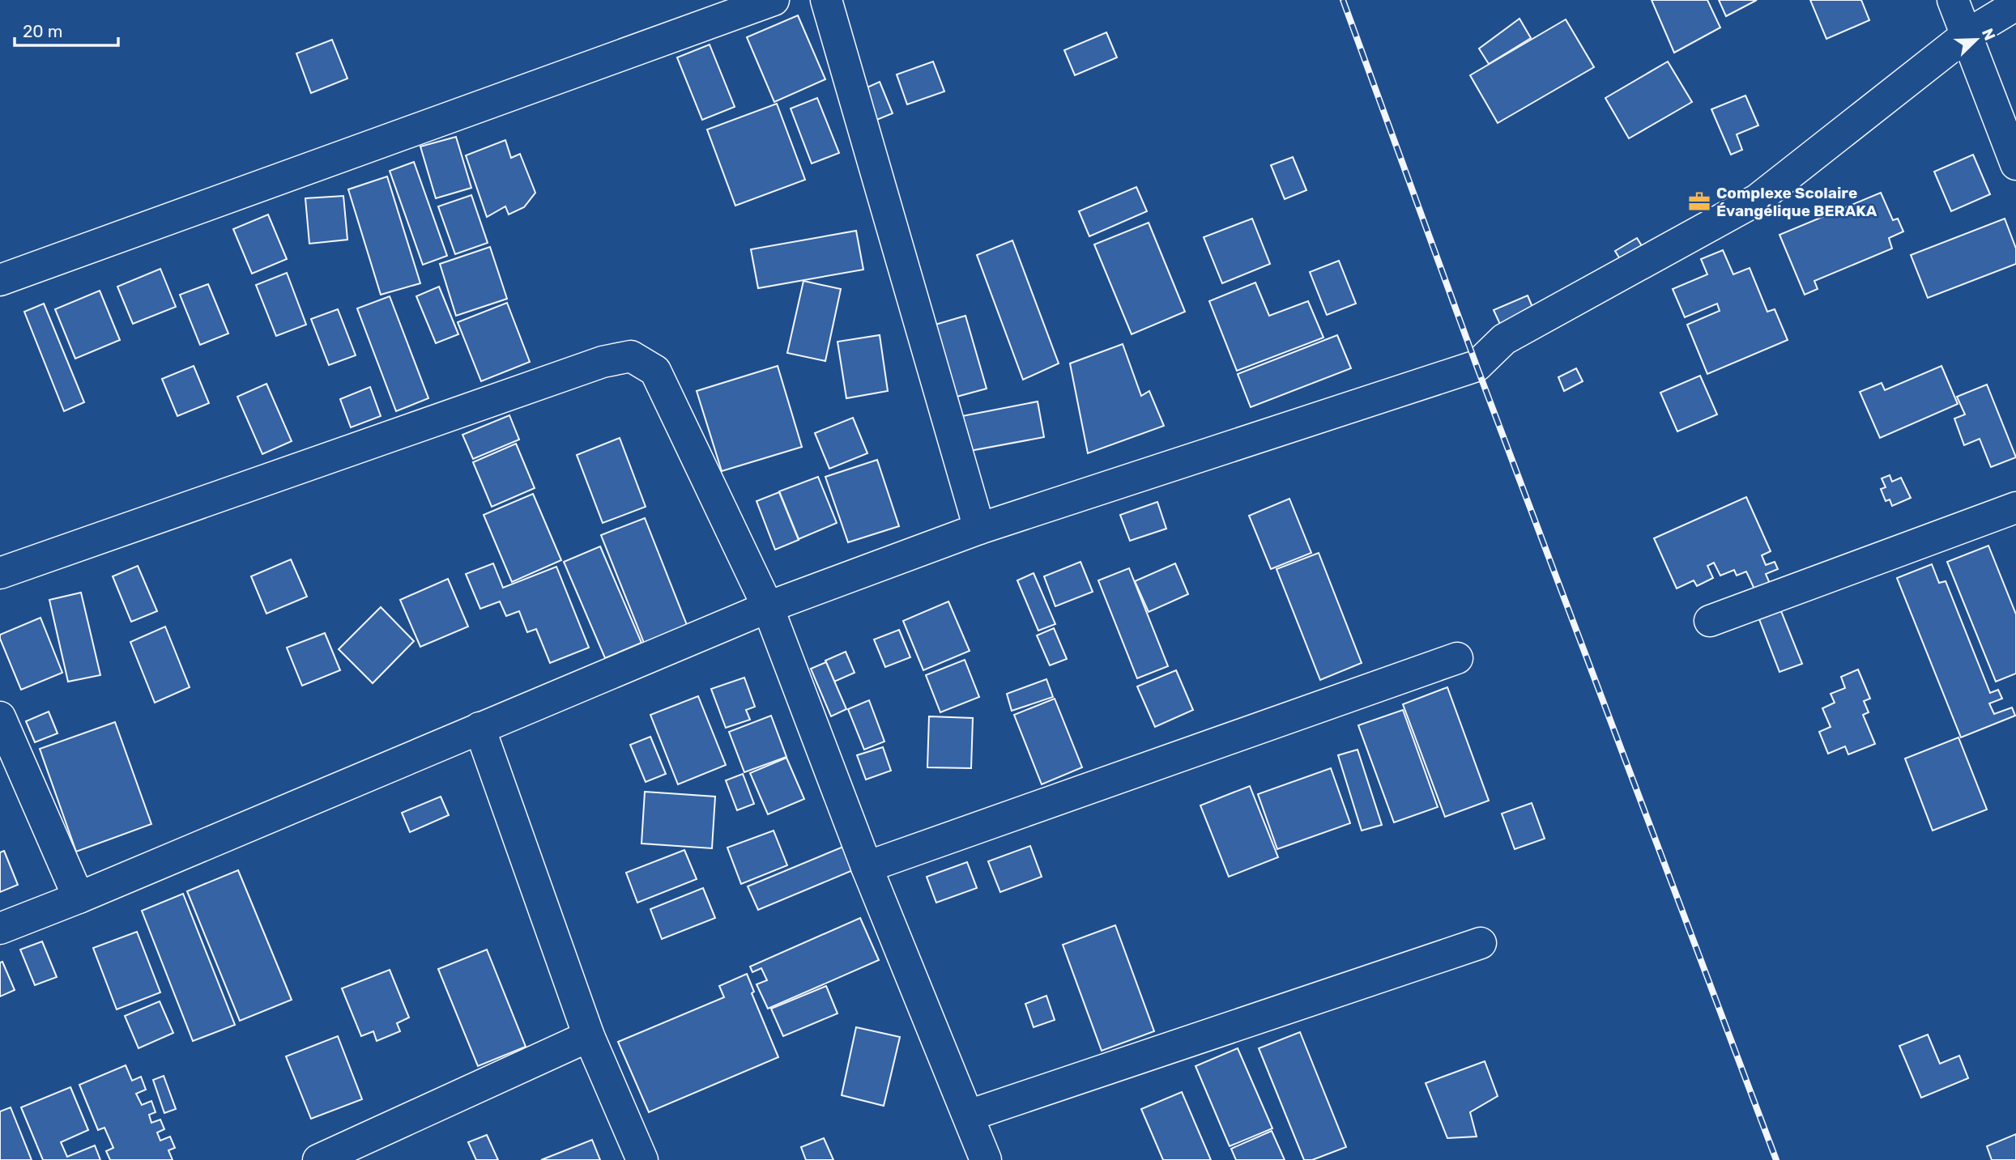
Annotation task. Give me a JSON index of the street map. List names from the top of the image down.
{
  "places": {
    "office": ["Complexe Scolaire Évangélique BERAKA"]
  },
  "scale_bar": "20 m",
  "north": "top right"
}
